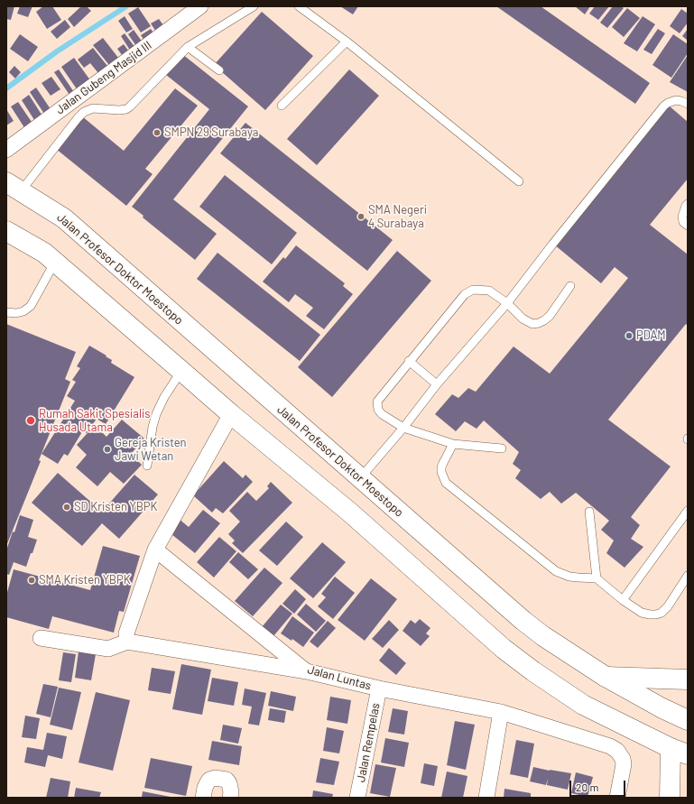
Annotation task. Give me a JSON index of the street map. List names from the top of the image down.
{
  "streets": {
    "main road": ["Jalan Profesor Doktor Moestopo"],
    "street": ["Jalan Gubeng Masjid III", "Jalan Luntas", "Jalan Rempelas"]
  },
  "crossings": [
    ["Jalan Luntas", "Jalan Rempelas"]
  ],
  "places": [
    "SMPN 29 Surabaya",
    "SMA Negeri 4 Surabaya",
    "PDAM",
    "Rumah Sakit Spesialis Husada Utama",
    "Gereja Kristen Jawi Wetan",
    "SD Kristen YBPK",
    "SMA Kristen YBPK"
  ],
  "scale_bar": "20 m"
}
